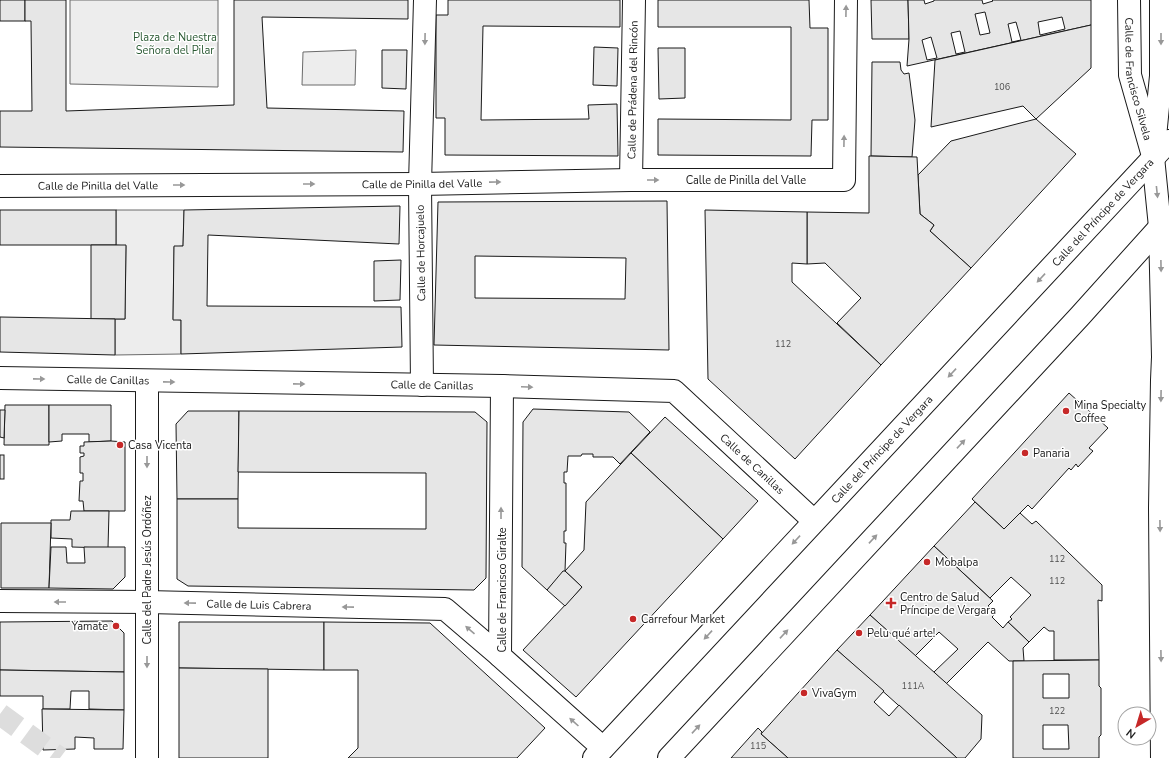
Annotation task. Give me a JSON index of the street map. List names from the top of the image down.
{
  "streets": {
    "street": [
      "Calle de Francisco Silvela",
      "Calle de Prádena del Rincón",
      "Calle de Pinilla del Valle",
      "Calle del Príncipe de Vergara",
      "Calle de Horcajuelo",
      "Calle de Canillas",
      "Calle del Padre Jesús Ordóñez",
      "Calle de Francisco Giralte",
      "Calle de Luis Cabrera"
    ]
  },
  "crossings": [
    ["Calle de Francisco Silvela", "Calle del Príncipe de Vergara"],
    ["Calle de Prádena del Rincón", "Calle de Pinilla del Valle"],
    ["Calle de Pinilla del Valle", "Calle de Horcajuelo"],
    ["Calle del Príncipe de Vergara", "Calle de Canillas"],
    ["Calle del Príncipe de Vergara", "Calle de Francisco Giralte"],
    ["Calle de Horcajuelo", "Calle de Canillas"],
    ["Calle de Canillas", "Calle del Padre Jesús Ordóñez"],
    ["Calle de Canillas", "Calle de Francisco Giralte"],
    ["Calle del Padre Jesús Ordóñez", "Calle de Luis Cabrera"],
    ["Calle de Francisco Giralte", "Calle de Luis Cabrera"]
  ],
  "one_way": [
    "Calle de Francisco Silvela",
    "Calle de Pinilla del Valle",
    "Calle de Horcajuelo",
    "Calle de Canillas",
    "Calle del Padre Jesús Ordóñez",
    "Calle de Francisco Giralte",
    "Calle de Luis Cabrera"
  ],
  "parks": ["Plaza de Nuestra Señora del Pilar"],
  "places": {
    "other": [
      "Mina Specialty Coffee",
      "Casa Vicenta",
      "Panaria",
      "Mobalpa",
      "Carrefour Market",
      "Yamate",
      "Pelu qué arte!",
      "VivaGym"
    ],
    "health": ["Centro de Salud Príncipe de Vergara"]
  },
  "house_numbers": [
    "106",
    "112",
    "112",
    "112",
    "111A",
    "122",
    "115"
  ],
  "north": "bottom left"
}
